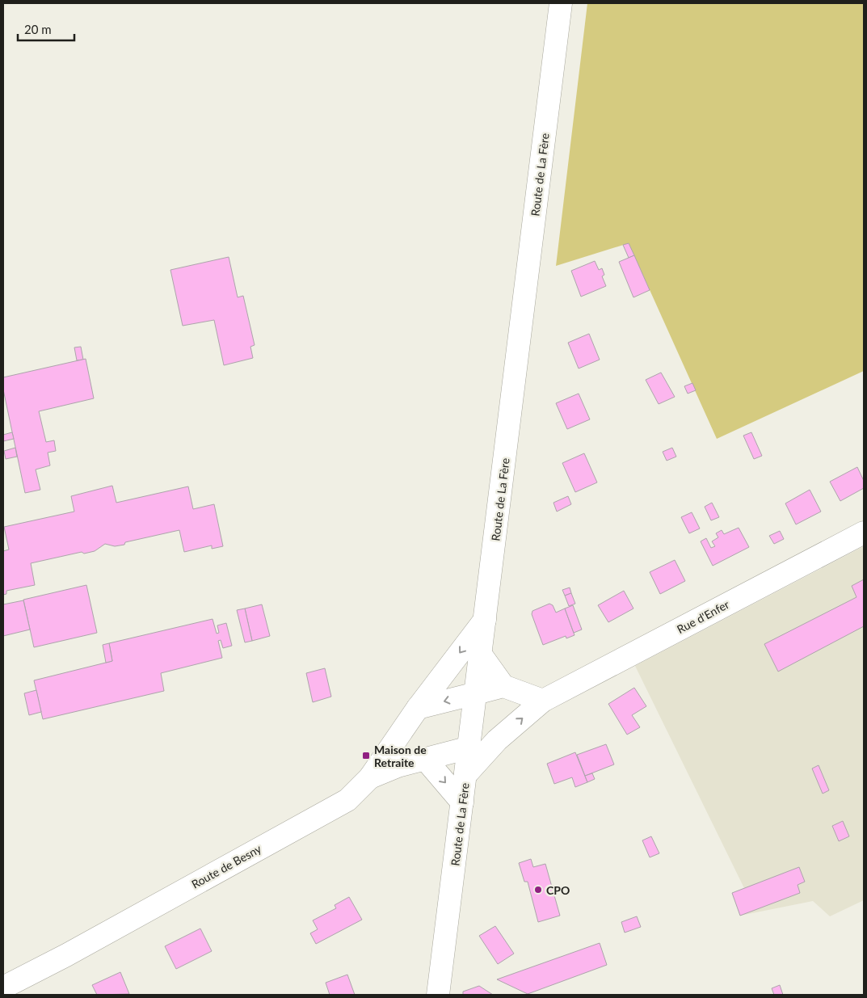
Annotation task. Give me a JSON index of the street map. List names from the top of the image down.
{
  "streets": {
    "main road": ["Route de La Fère", "Rue d'Enfer", "Route de Besny"]
  },
  "crossings": [
    ["Route de La Fère", "Rue d'Enfer"],
    ["Route de La Fère", "Route de Besny"]
  ],
  "places": {
    "transit": ["Maison de Retraite"],
    "other": ["CPO"]
  },
  "scale_bar": "20 m"
}
